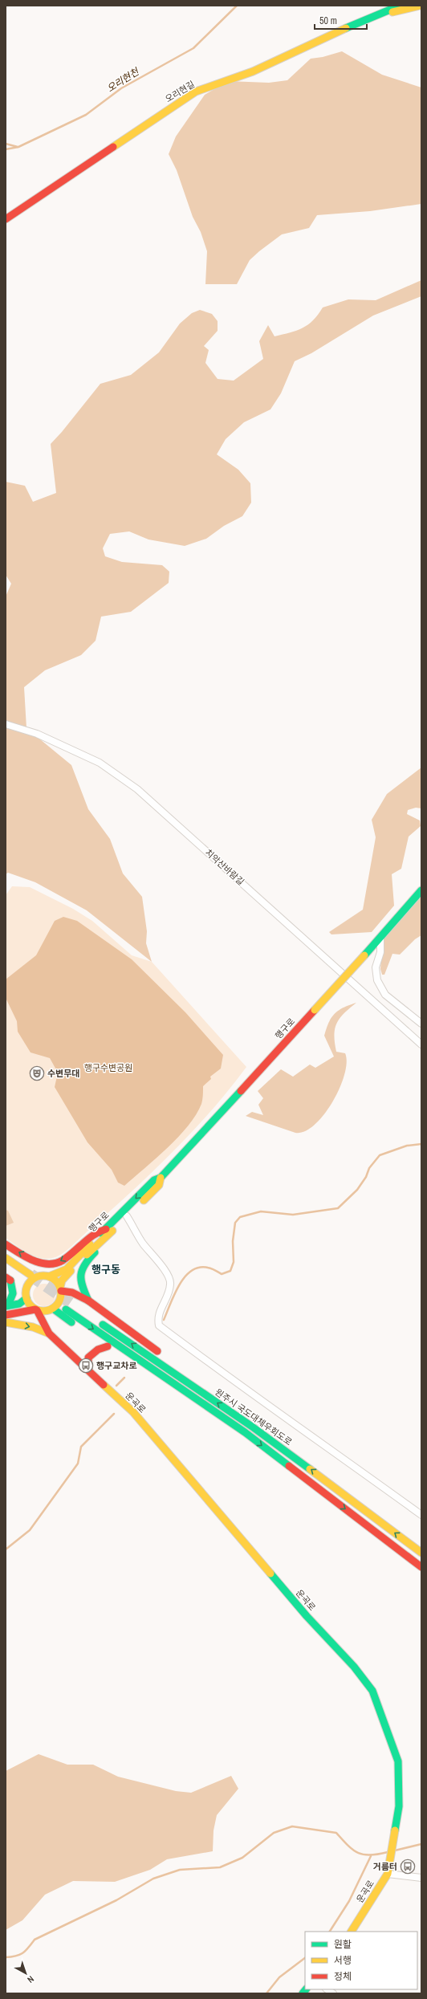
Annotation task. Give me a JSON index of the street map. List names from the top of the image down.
{
  "streets": {
    "main road": [
      "오리현길",
      "행구로",
      "운곡로",
      "원주시 국도대체우회도로"
    ],
    "street": ["치악산바람길"]
  },
  "districts": ["행구동"],
  "water": ["오리현천"],
  "parks": ["행구수변공원"],
  "places": {
    "theatre": ["수변무대"],
    "bus stop": ["행구교차로", "거름터"]
  },
  "legend": ["원활", "서행", "정체"],
  "scale_bar": "50 m",
  "north": "bottom right"
}
